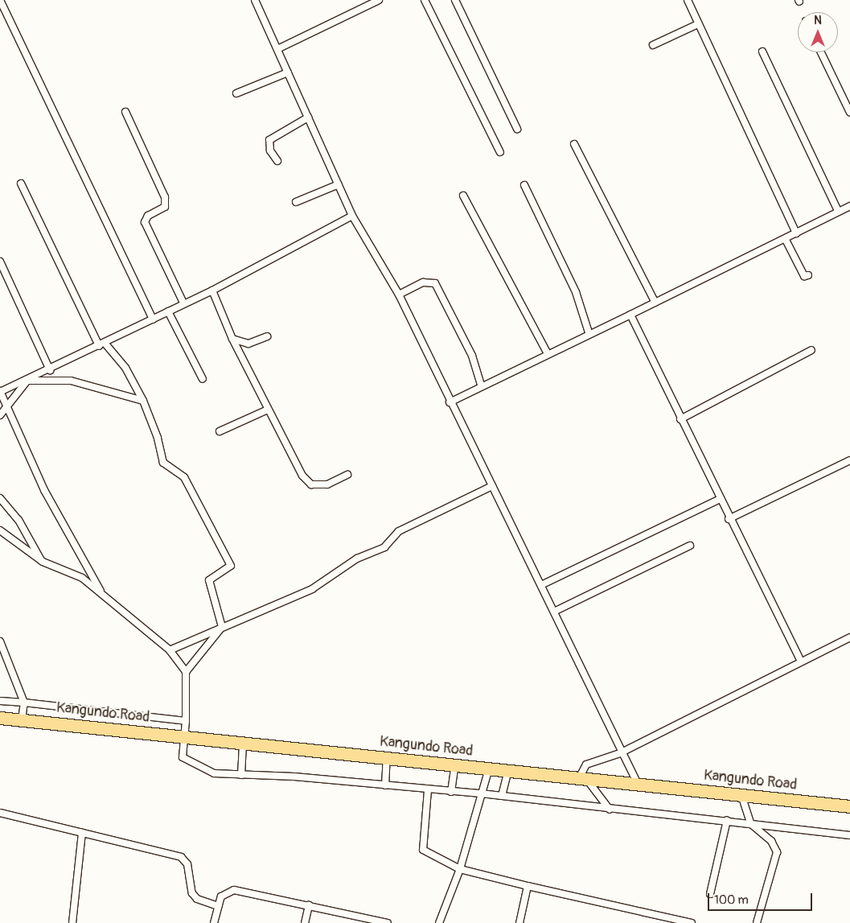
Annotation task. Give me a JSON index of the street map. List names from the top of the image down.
{
  "streets": {
    "highway": ["Kangundo Road"]
  },
  "scale_bar": "100 m",
  "north": "top"
}
